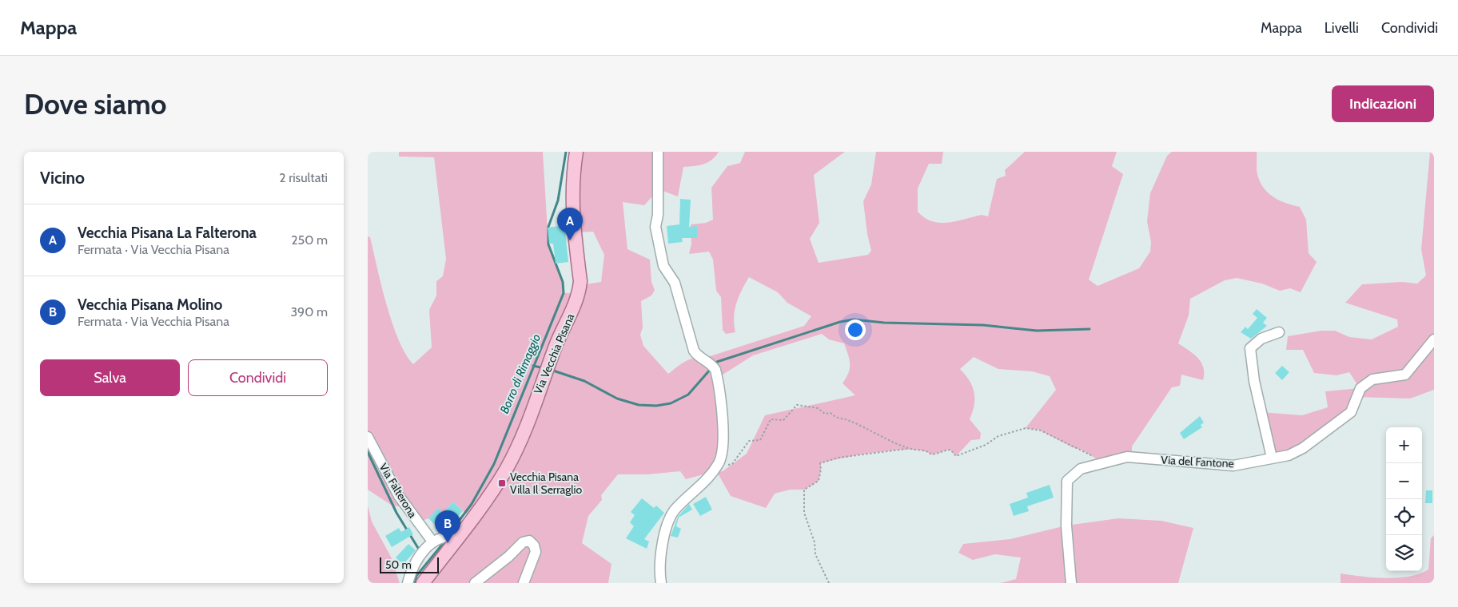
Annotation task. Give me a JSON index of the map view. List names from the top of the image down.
{
  "streets": {
    "main road": ["Via Vecchia Pisana"],
    "street": ["Via del Fantone", "Via Falterona"]
  },
  "water": ["Borro di Rimaggio"],
  "places": {
    "transit": ["Vecchia Pisana Villa Il Serraglio"]
  },
  "scale_bar": "50 m",
  "page": {
    "header": "Mappa",
    "nav": ["Mappa", "Livelli", "Condividi"],
    "buttons": [
      "Indicazioni",
      ["Salva", "Condividi"]
    ],
    "title": "Dove siamo",
    "heading": ["Vicino", "2 risultati"],
    "list": [
      {
        "mark": "A",
        "name": "Vecchia Pisana La Falterona",
        "note": "Fermata · Via Vecchia Pisana",
        "value": "250 m"
      },
      {
        "mark": "B",
        "name": "Vecchia Pisana Molino",
        "note": "Fermata · Via Vecchia Pisana",
        "value": "390 m"
      }
    ],
    "pins": ["A", "B"],
    "map_buttons": ["+", "−"],
    "scale": "50 m"
  }
}
